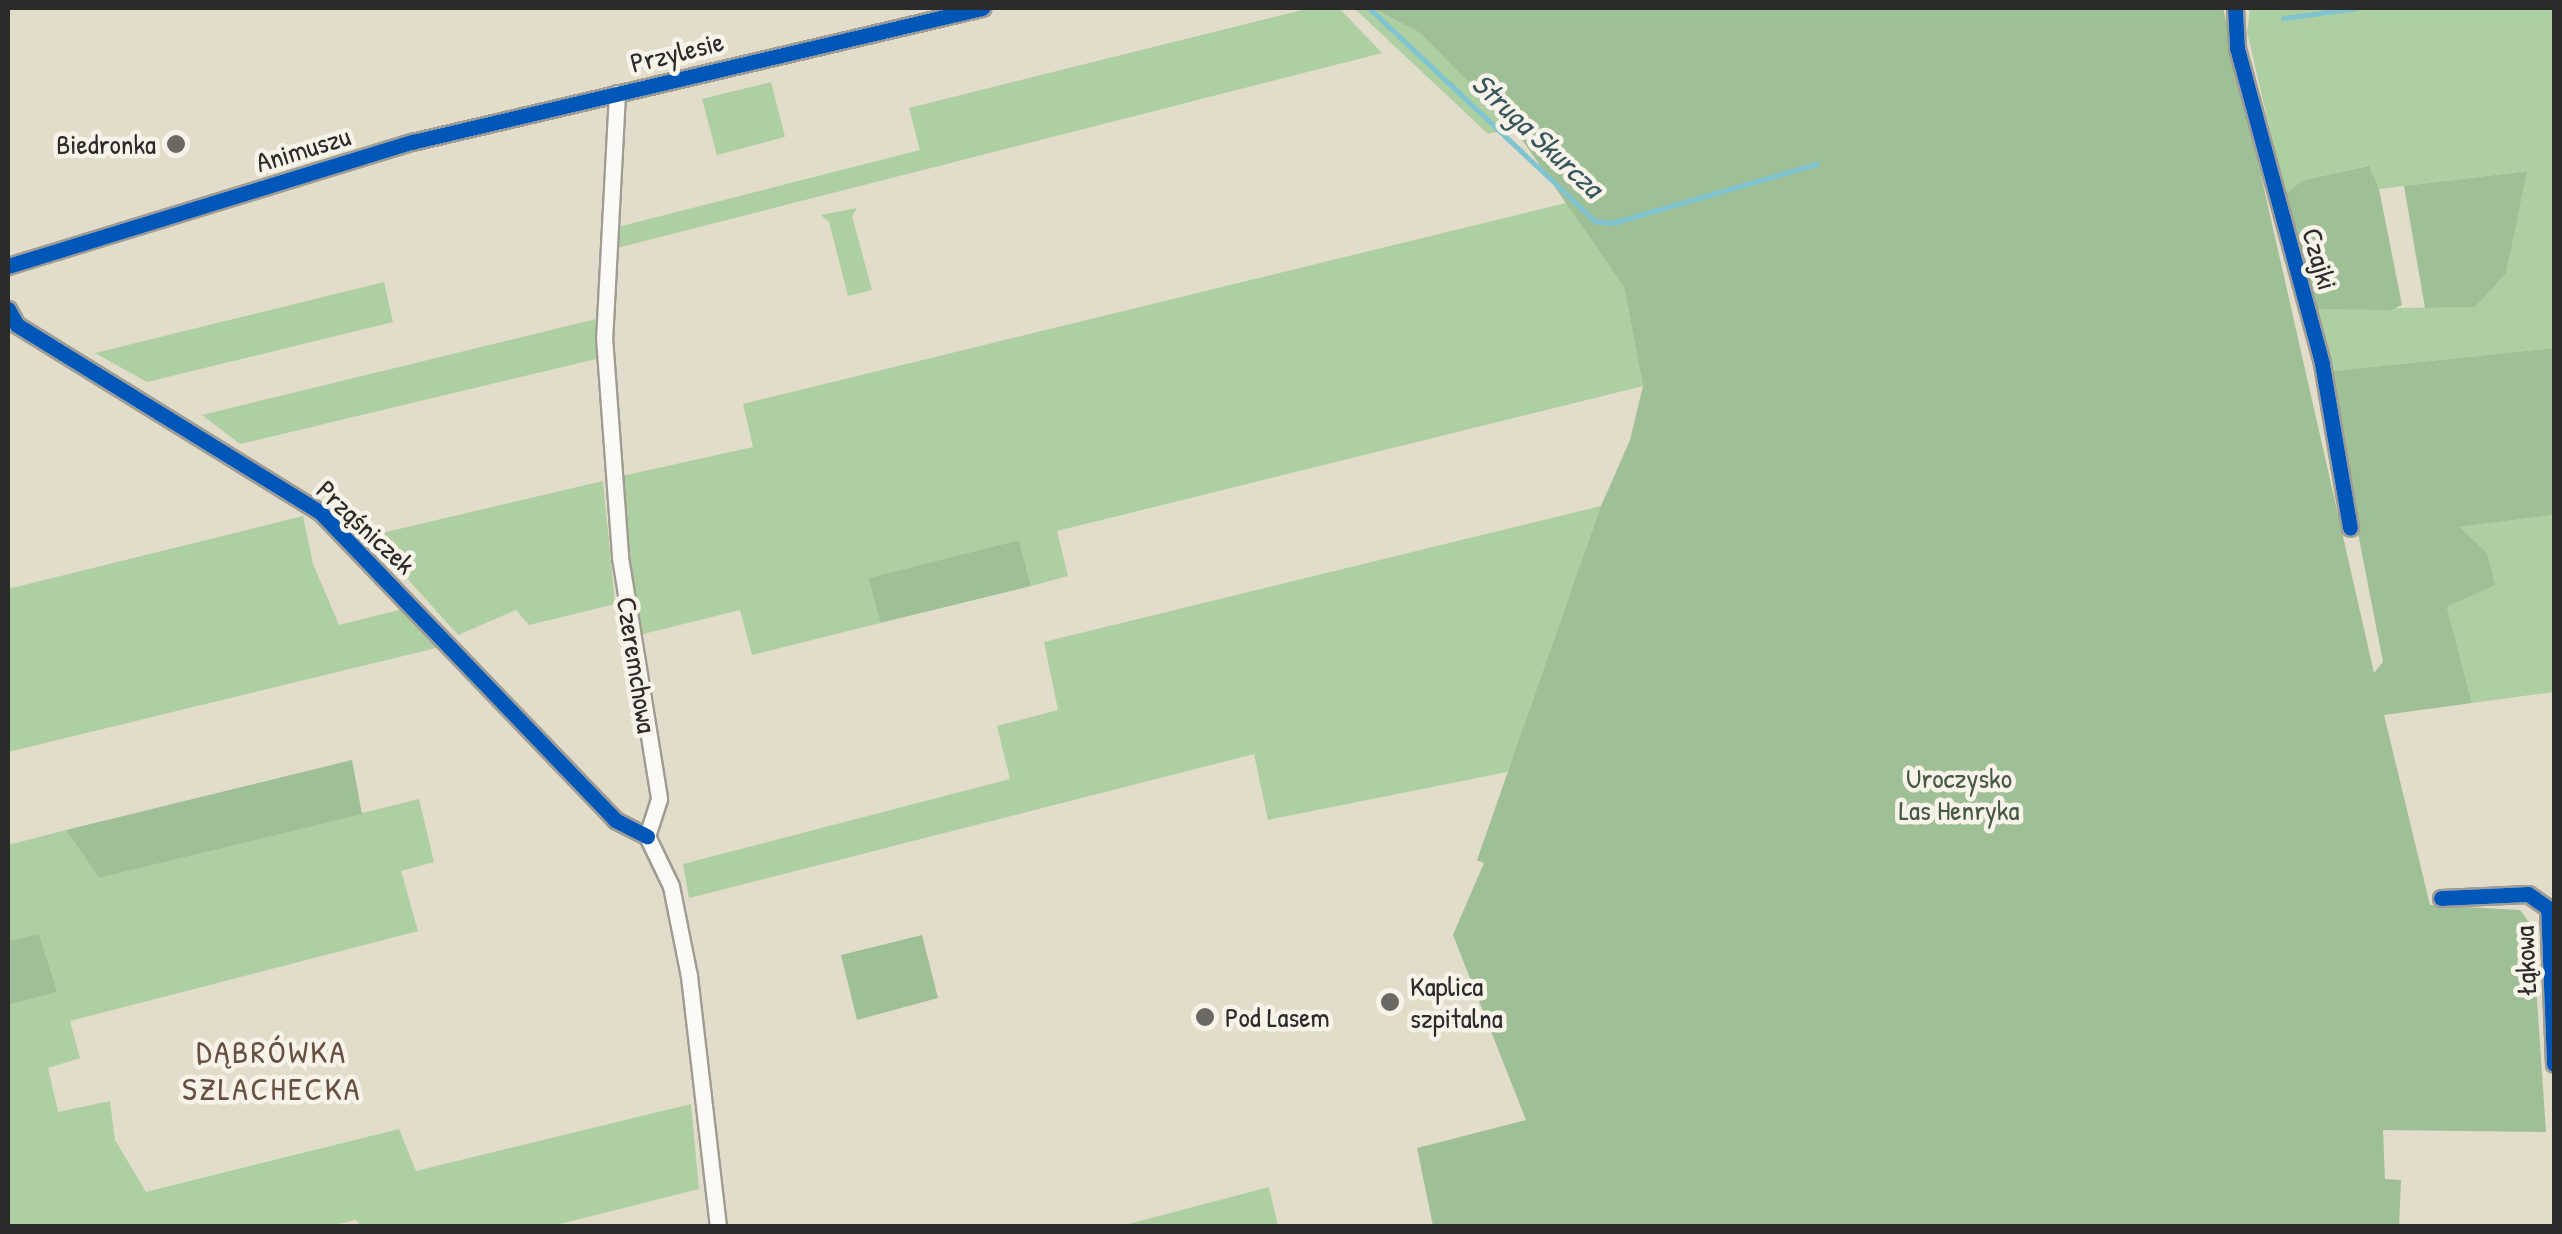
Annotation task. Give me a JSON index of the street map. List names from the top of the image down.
{
  "streets": {
    "street": [
      "Przylesie",
      "Animuszu",
      "Czajki",
      "Prząśniczek",
      "Czeremchowa",
      "Łąkowa"
    ]
  },
  "crossings": [
    ["Przylesie", "Animuszu"],
    ["Przylesie", "Czeremchowa"],
    ["Animuszu", "Czeremchowa"],
    ["Prząśniczek", "Czeremchowa"]
  ],
  "districts": ["DĄBRÓWKA SZLACHECKA"],
  "water": ["Struga Skurcza"],
  "parks": ["Uroczysko Las Henryka"],
  "places": ["Biedronka", "Kaplica szpitalna", "Pod Lasem"]
}
